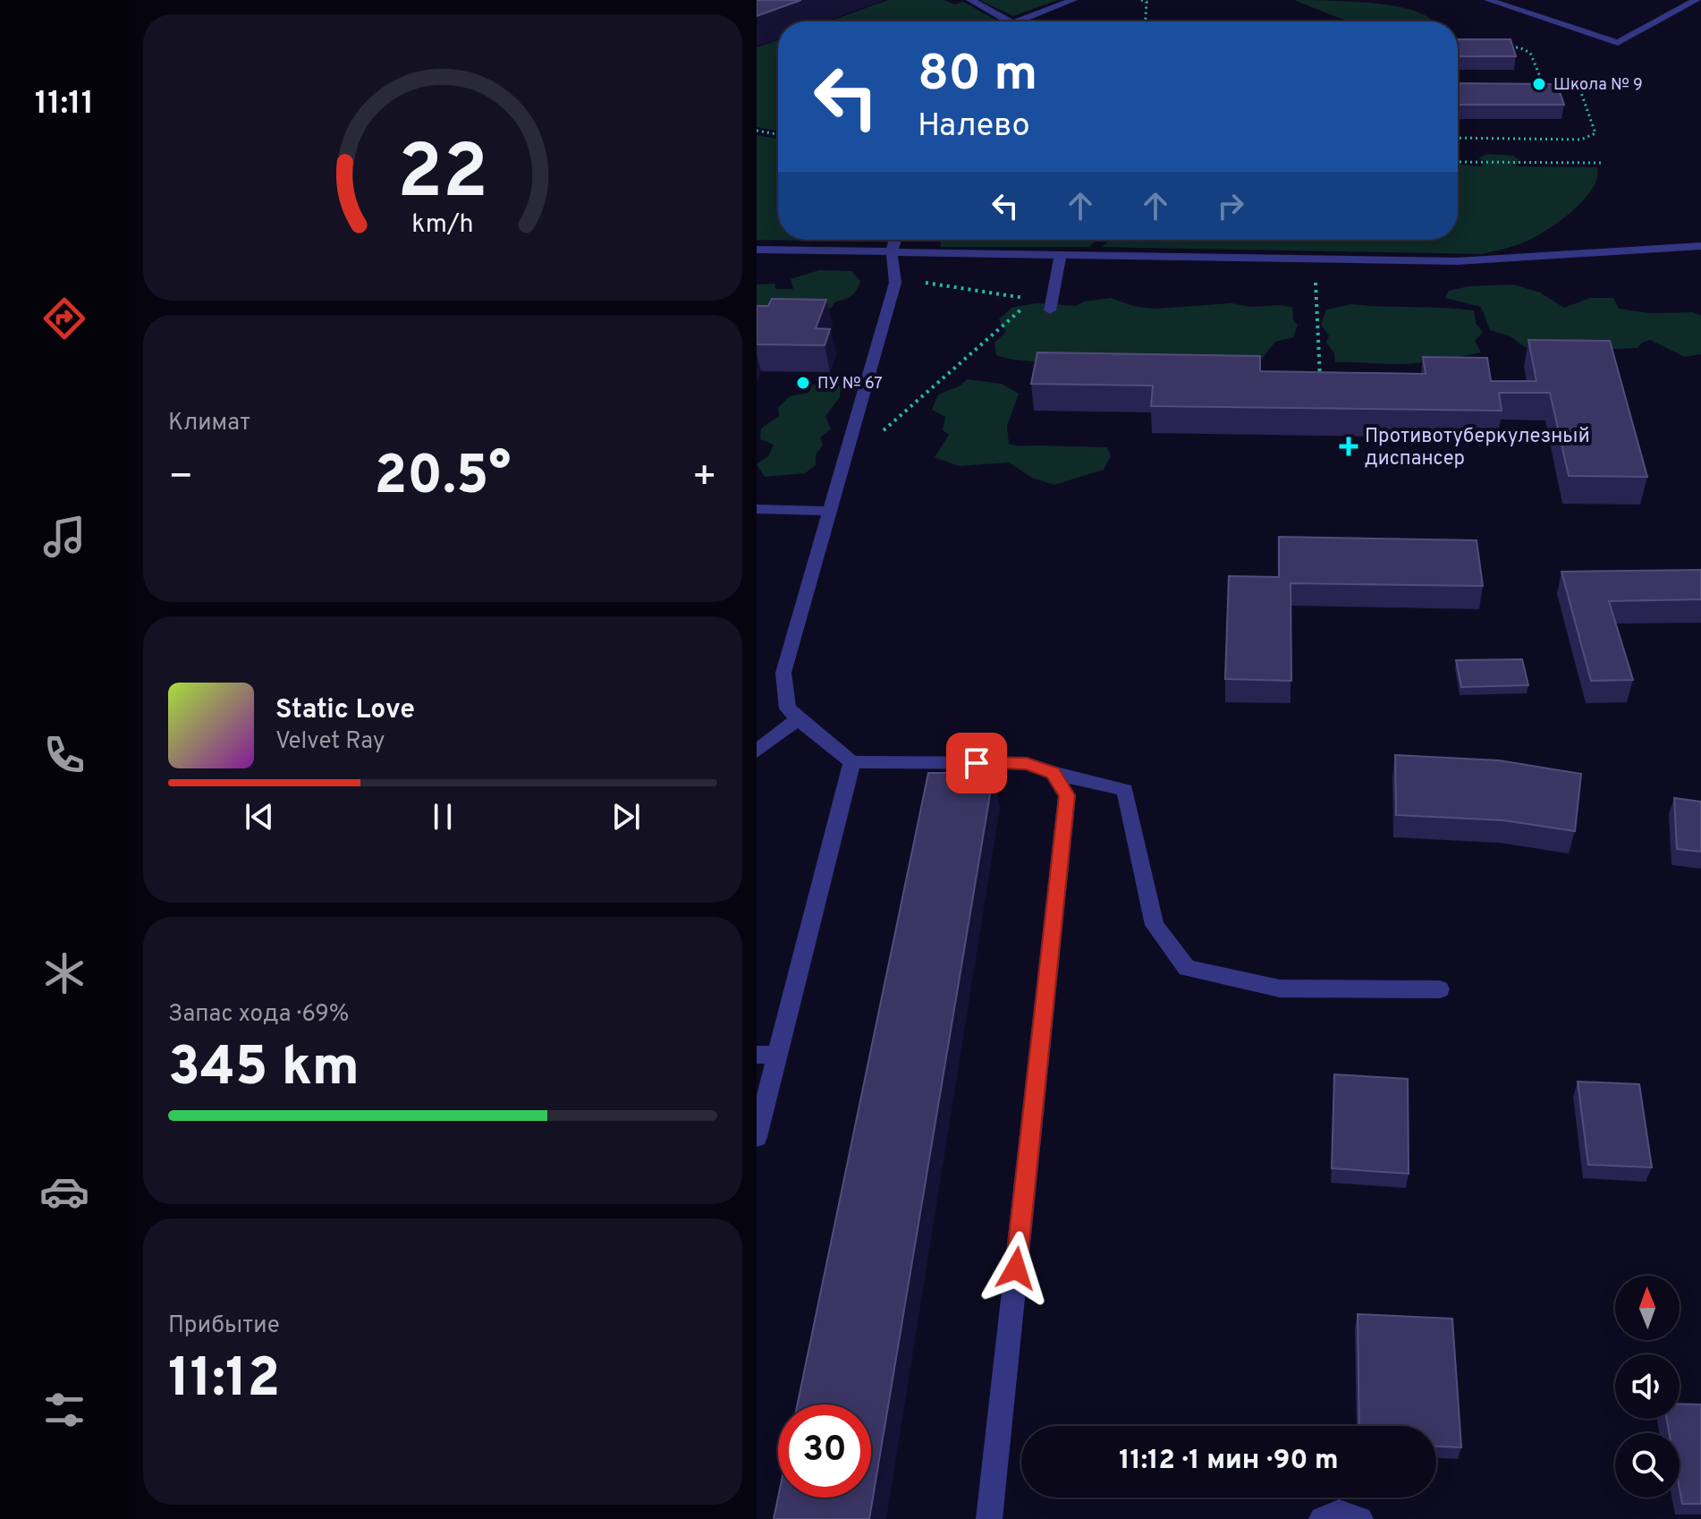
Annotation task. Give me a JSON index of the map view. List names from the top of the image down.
{
  "places": {
    "other": ["Школа № 9", "ПУ № 67"],
    "health": ["Противотуберкулезный диспансер"]
  },
  "north": "top",
  "page": {
    "tabs": "11:11",
    "turn": ["80 m", "Налево"],
    "tile": [
      "Климат",
      ["Запас хода · 69%", "345 km"],
      ["Прибытие", "11:12"]
    ],
    "heat": ["−", "20.5°", "+"],
    "song": ["Static Love", "Velvet Ray"],
    "limit": "30",
    "trip": "11:12 · 1 мин · 90 m",
    "gauge": ["22", "km/h"]
  }
}
